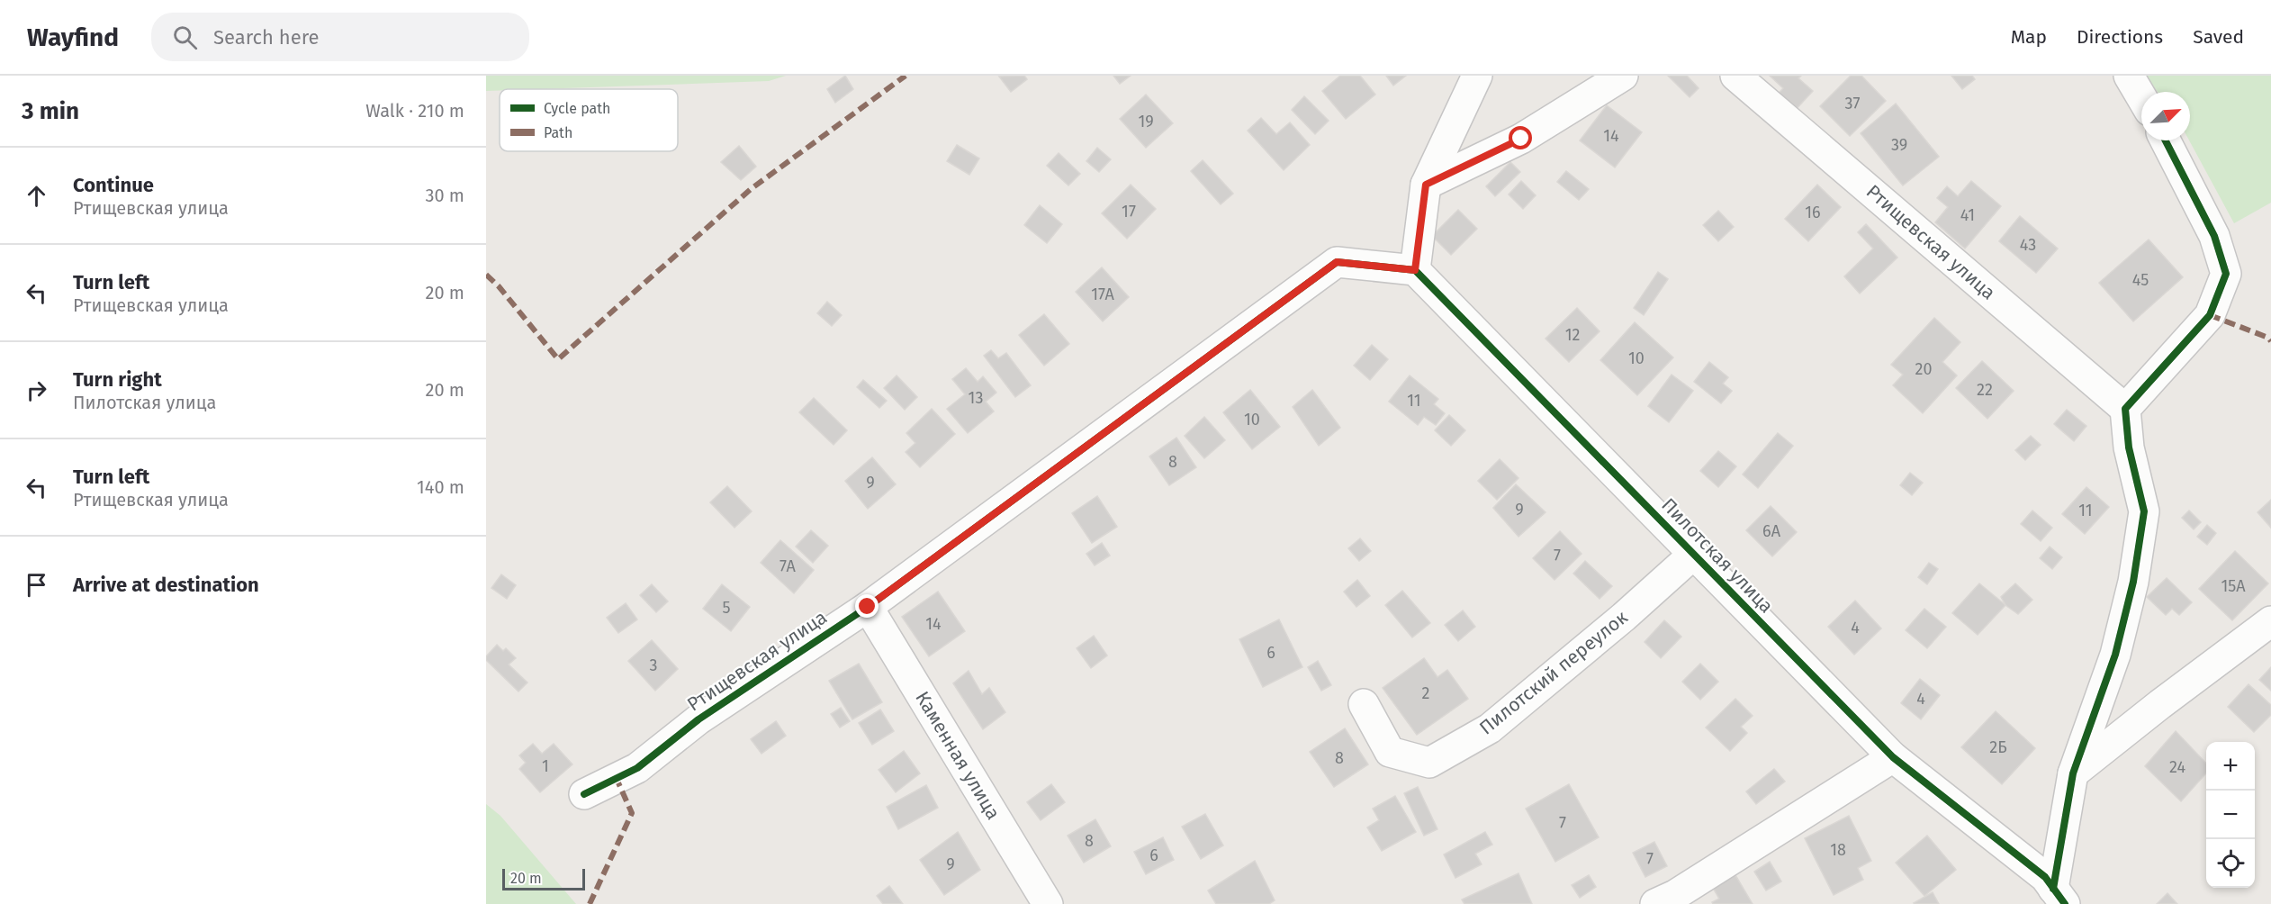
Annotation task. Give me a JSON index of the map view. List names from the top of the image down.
{
  "streets": {
    "street": [
      "Ртищевская улица",
      "Пилотская улица",
      "Пилотский переулок",
      "Каменная улица"
    ]
  },
  "crossings": [
    ["Ртищевская улица", "Пилотская улица"],
    ["Ртищевская улица", "Каменная улица"],
    ["Пилотская улица", "Пилотский переулок"]
  ],
  "house_numbers": [
    "37",
    "19",
    "14",
    "39",
    "17",
    "16",
    "41",
    "43",
    "45",
    "17А",
    "12",
    "10",
    "20",
    "22",
    "13",
    "11",
    "10",
    "8",
    "9",
    "9",
    "11",
    "6А",
    "7",
    "7А",
    "15А",
    "5",
    "14",
    "4",
    "6",
    "3",
    "2",
    "4",
    "2Б",
    "8",
    "1",
    "24",
    "7",
    "8",
    "18",
    "6",
    "7",
    "9"
  ],
  "legend": ["Cycle path", "Path"],
  "scale_bar": "20 m",
  "north": "top right",
  "page": {
    "header": "Wayfind",
    "search": "Search here",
    "nav": ["Map", "Directions", "Saved"],
    "heading": ["3 min", "Walk · 210 m"],
    "list": [
      ["Continue", "Ртищевская улица", "30 m"],
      ["Turn left", "Ртищевская улица", "20 m"],
      ["Turn right", "Пилотская улица", "20 m"],
      ["Turn left", "Ртищевская улица", "140 m"],
      "Arrive at destination"
    ],
    "map_buttons": ["+", "−"],
    "scale": "20 m"
  }
}
